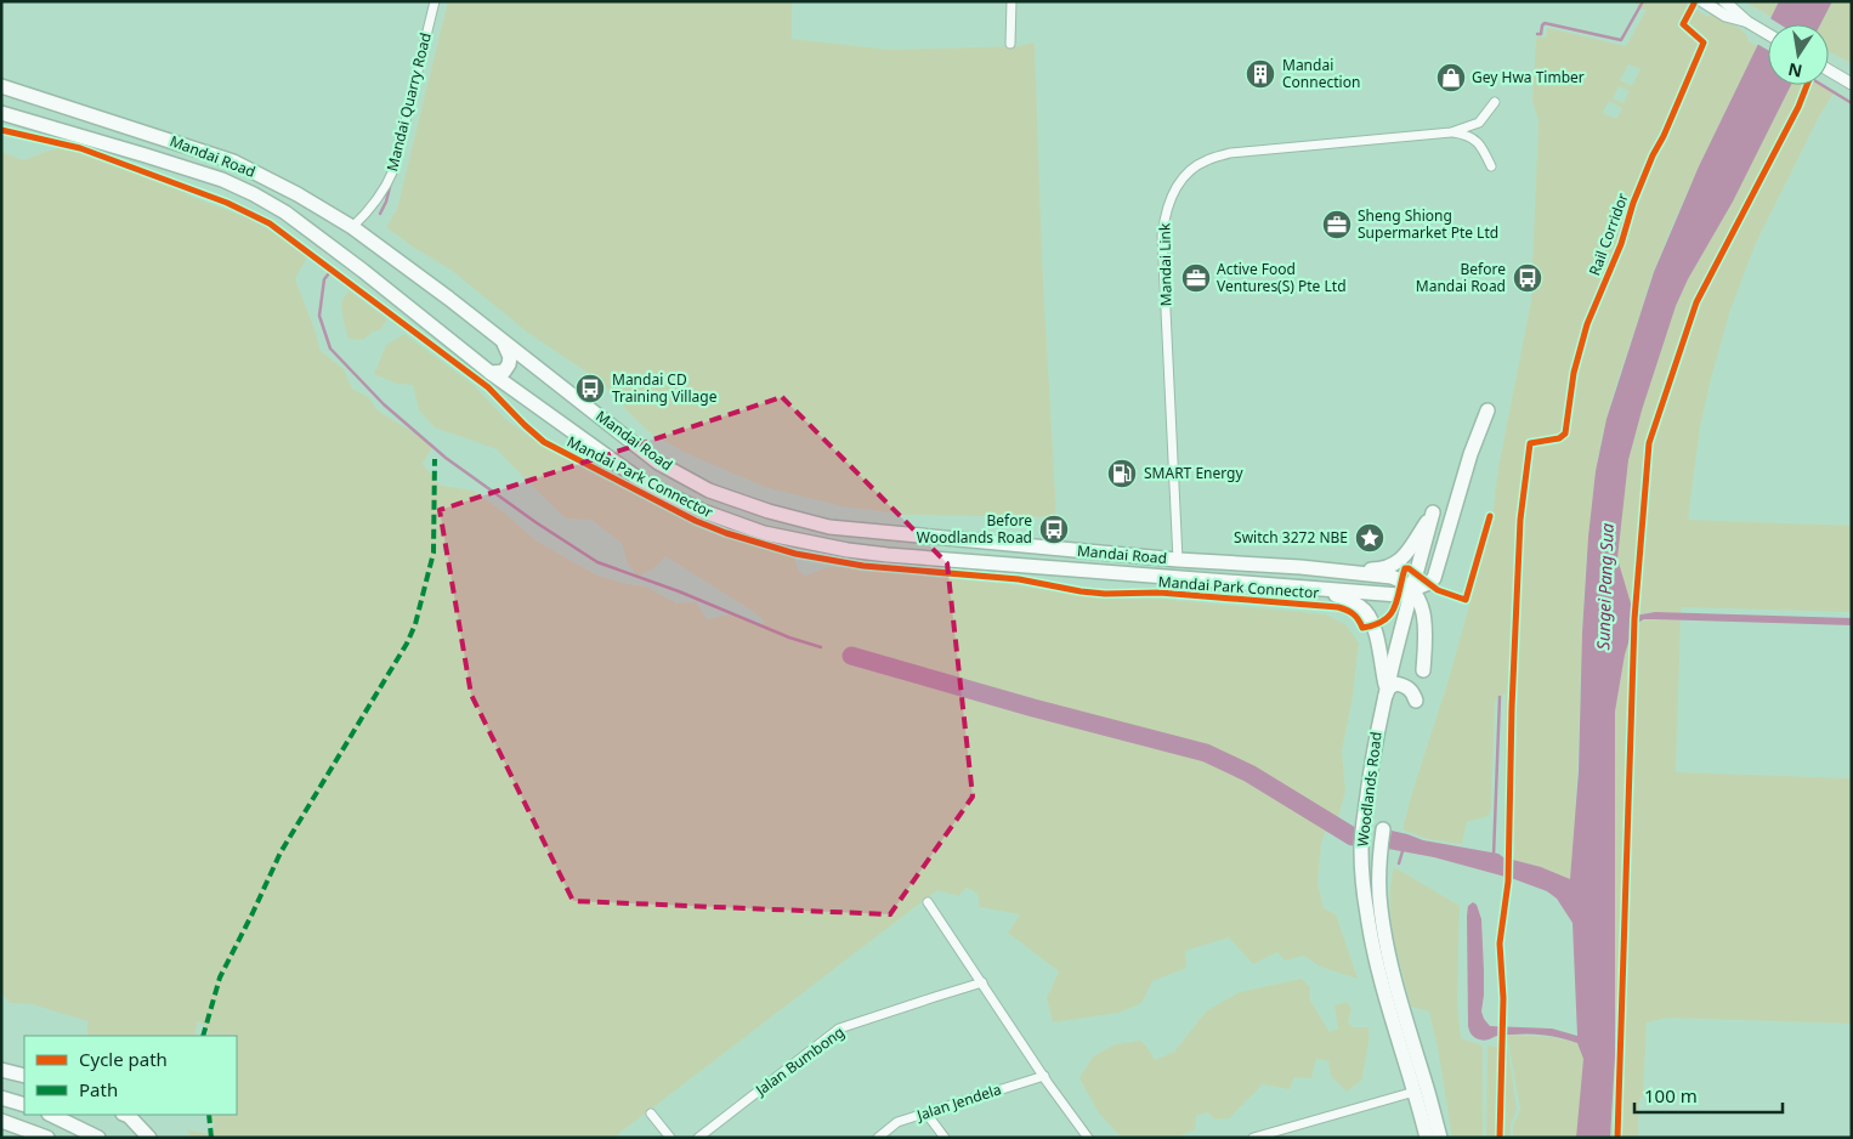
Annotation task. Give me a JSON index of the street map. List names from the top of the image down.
{
  "streets": {
    "main road": ["Mandai Road", "Woodlands Road"],
    "street": [
      "Mandai Quarry Road",
      "Mandai Link",
      "Jalan Bumbong",
      "Jalan Jendela"
    ],
    "cycle path": ["Rail Corridor", "Mandai Park Connector"]
  },
  "crossings": [
    ["Mandai Quarry Road", "Mandai Road"],
    ["Mandai Road", "Mandai Link"]
  ],
  "water": ["Sungei Pang Sua"],
  "places": {
    "building": ["Mandai Connection"],
    "shop": ["Gey Hwa Timber"],
    "office": ["Sheng Shiong Supermarket Pte Ltd", "Active Food Ventures(S) Pte Ltd"],
    "bus stop": ["Before Mandai Road", "Mandai CD Training Village", "Before Woodlands Road"],
    "fuel station": ["SMART Energy"],
    "place": ["Switch 3272 NBE"]
  },
  "legend": ["Cycle path", "Path"],
  "scale_bar": "100 m",
  "north": "bottom"
}
